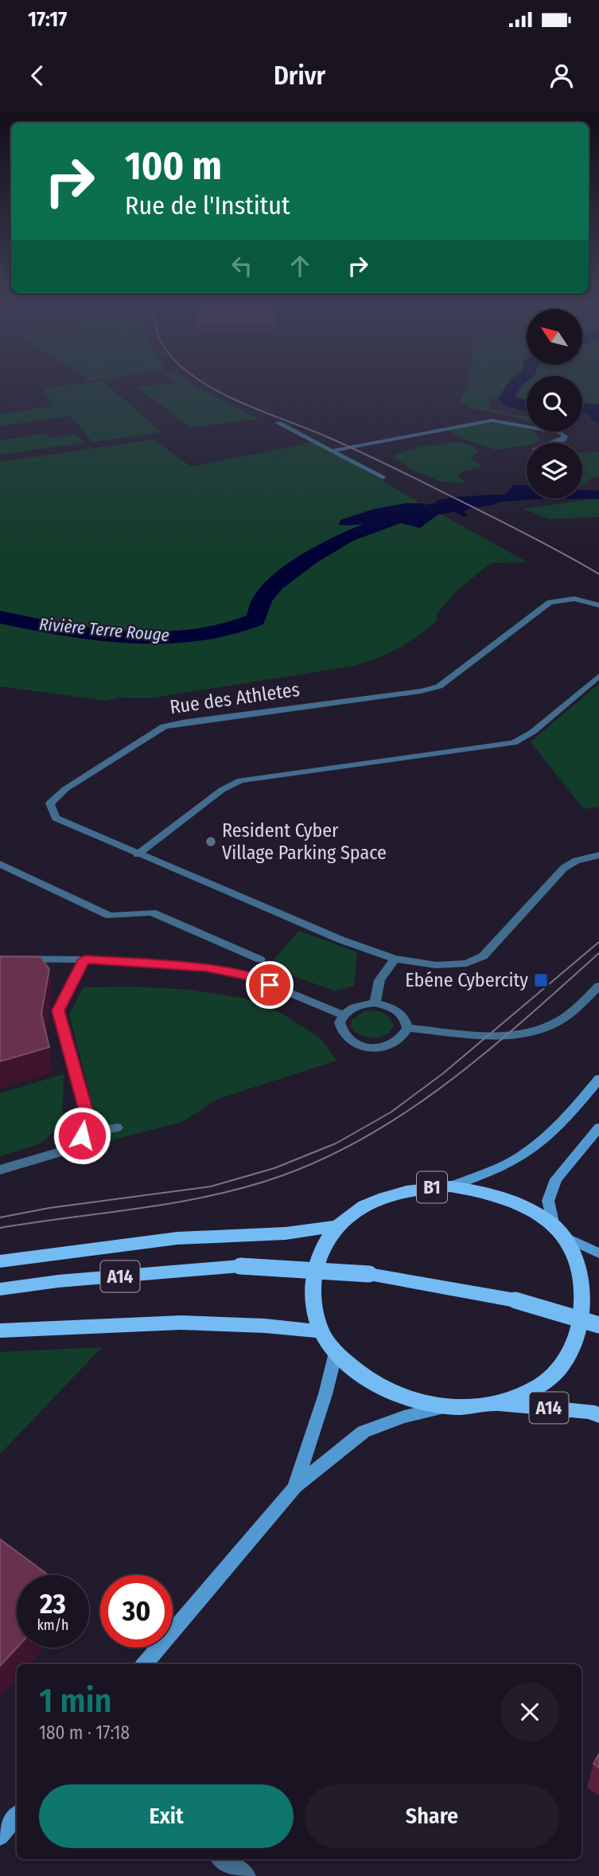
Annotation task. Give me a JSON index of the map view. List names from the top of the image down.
{
  "streets": {
    "main road": ["B1", "A14"],
    "street": ["Rue des Athletes"]
  },
  "crossings": [
    ["B1", "A14"]
  ],
  "water": ["Rivière Terre Rouge"],
  "places": {
    "other": ["Resident Cyber Village Parking Space"],
    "transit": ["Ebéne Cybercity"]
  },
  "north": "top left",
  "page": {
    "status": "17:17",
    "header": "Drivr",
    "turn": ["100 m", "Rue de l'Institut"],
    "speed": "23 km/h",
    "limit": "30",
    "heading": ["1 min", "180 m · 17:18"],
    "buttons": ["Exit", "Share"]
  }
}
